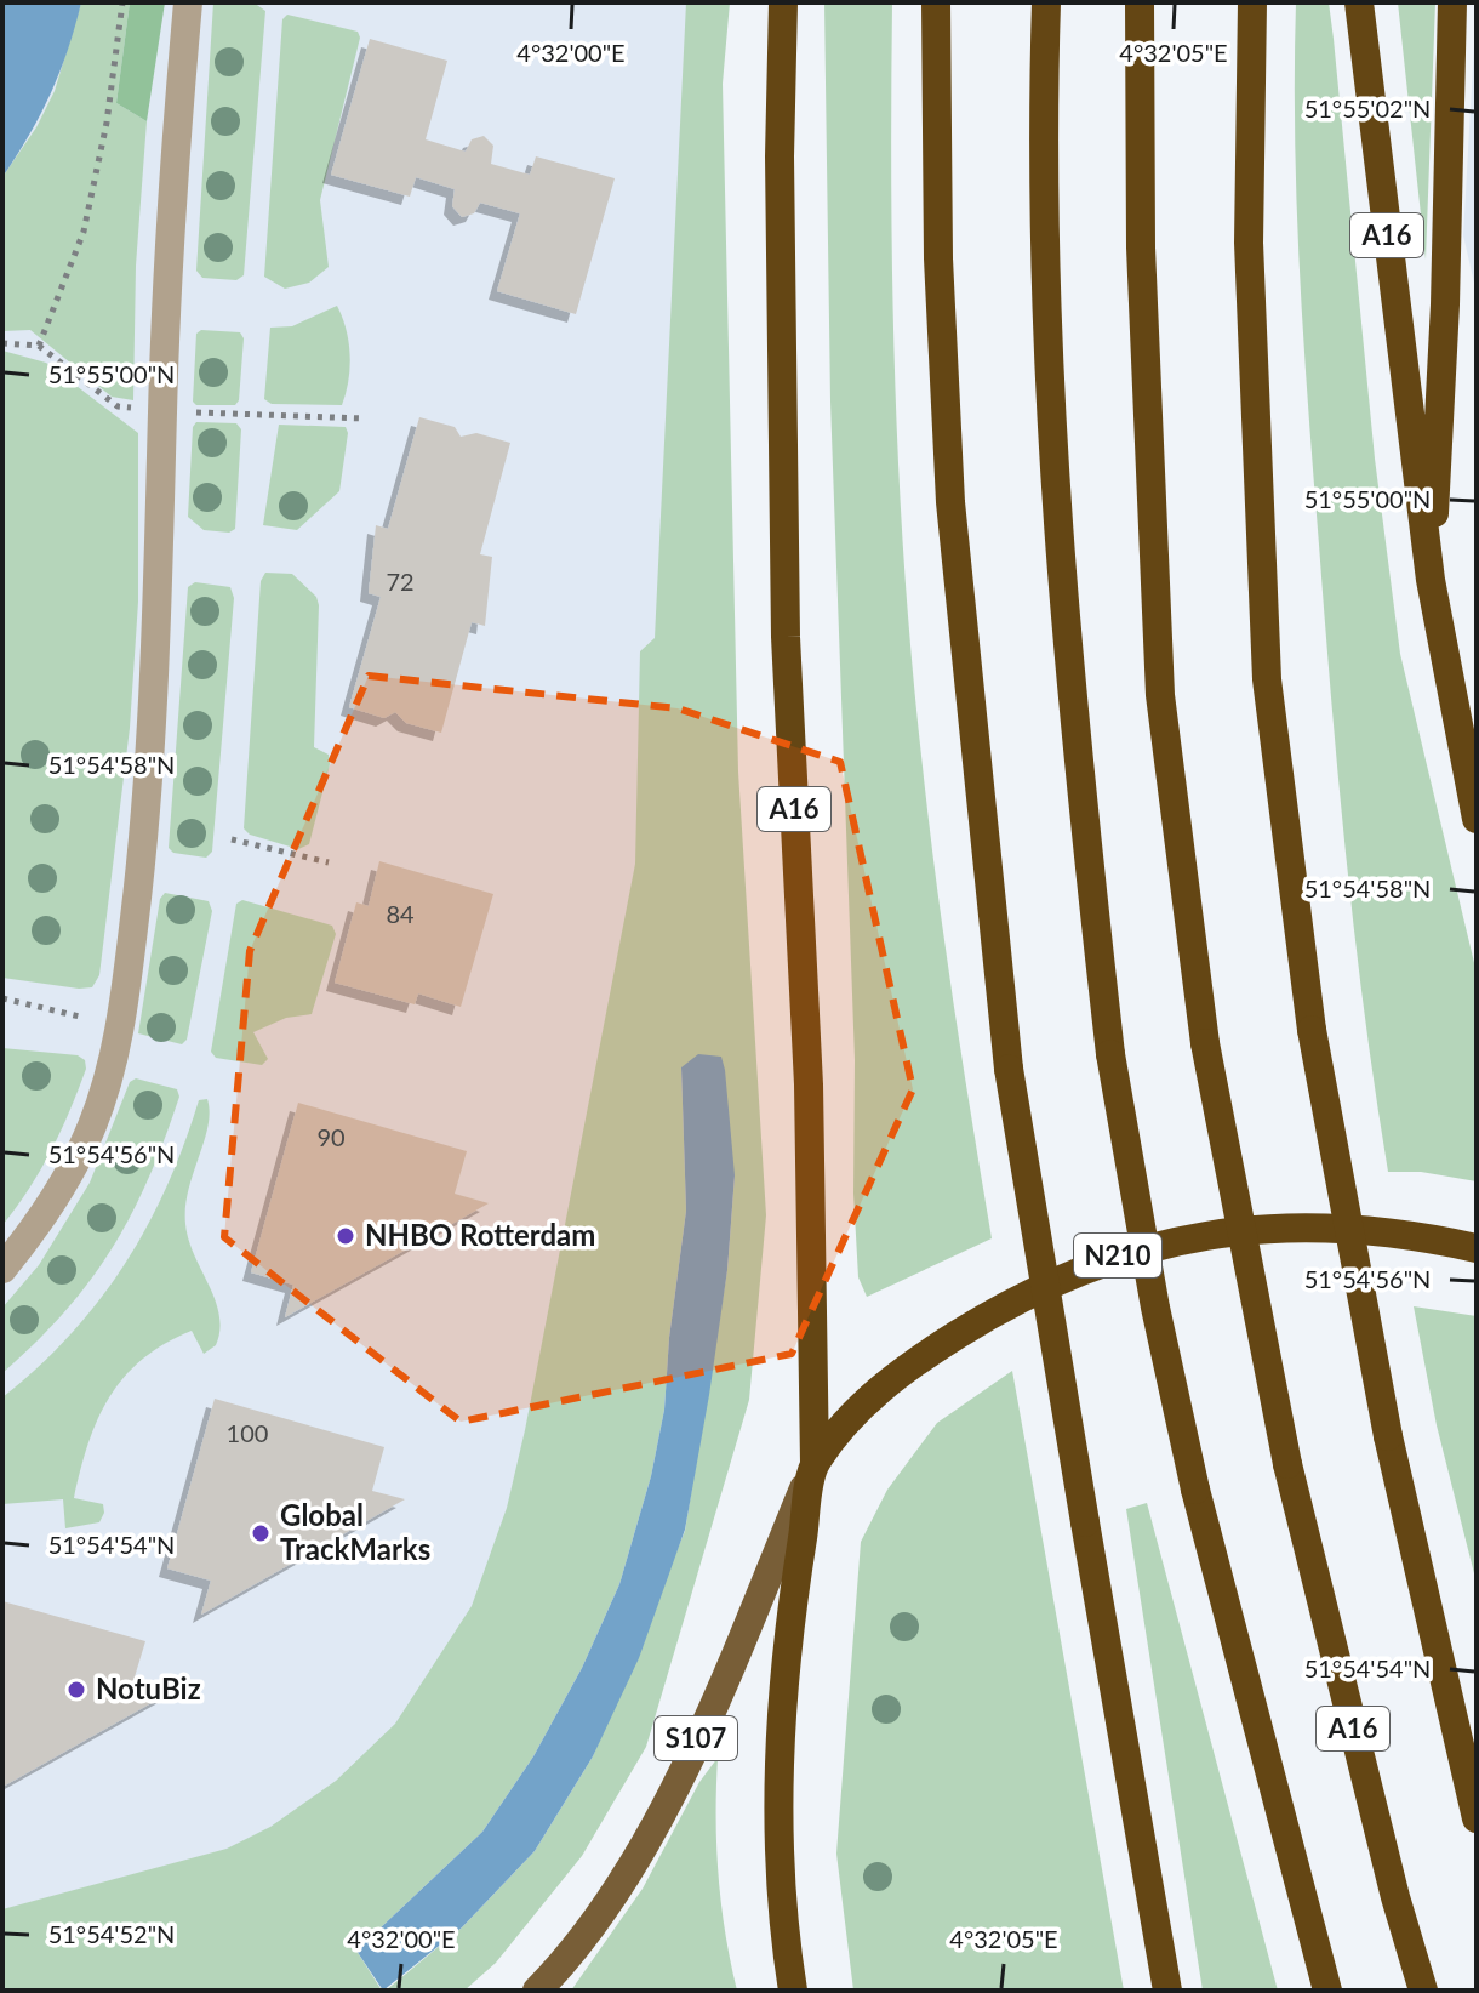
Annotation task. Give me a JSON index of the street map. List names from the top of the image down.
{
  "streets": {
    "highway": ["A16", "N210"],
    "main road": ["S107"]
  },
  "crossings": [
    ["A16", "N210"],
    ["A16", "S107"],
    ["N210", "S107"]
  ],
  "places": ["NHBO Rotterdam", "Global TrackMarks", "NotuBiz"],
  "house_numbers": [
    "72",
    "84",
    "90",
    "100"
  ],
  "coordinates": [
    "4°32'00\"E",
    "4°32'05\"E",
    "51°55'02\"N",
    "51°55'00\"N",
    "51°54'58\"N",
    "51°54'56\"N",
    "51°54'54\"N",
    "51°54'52\"N"
  ]
}
